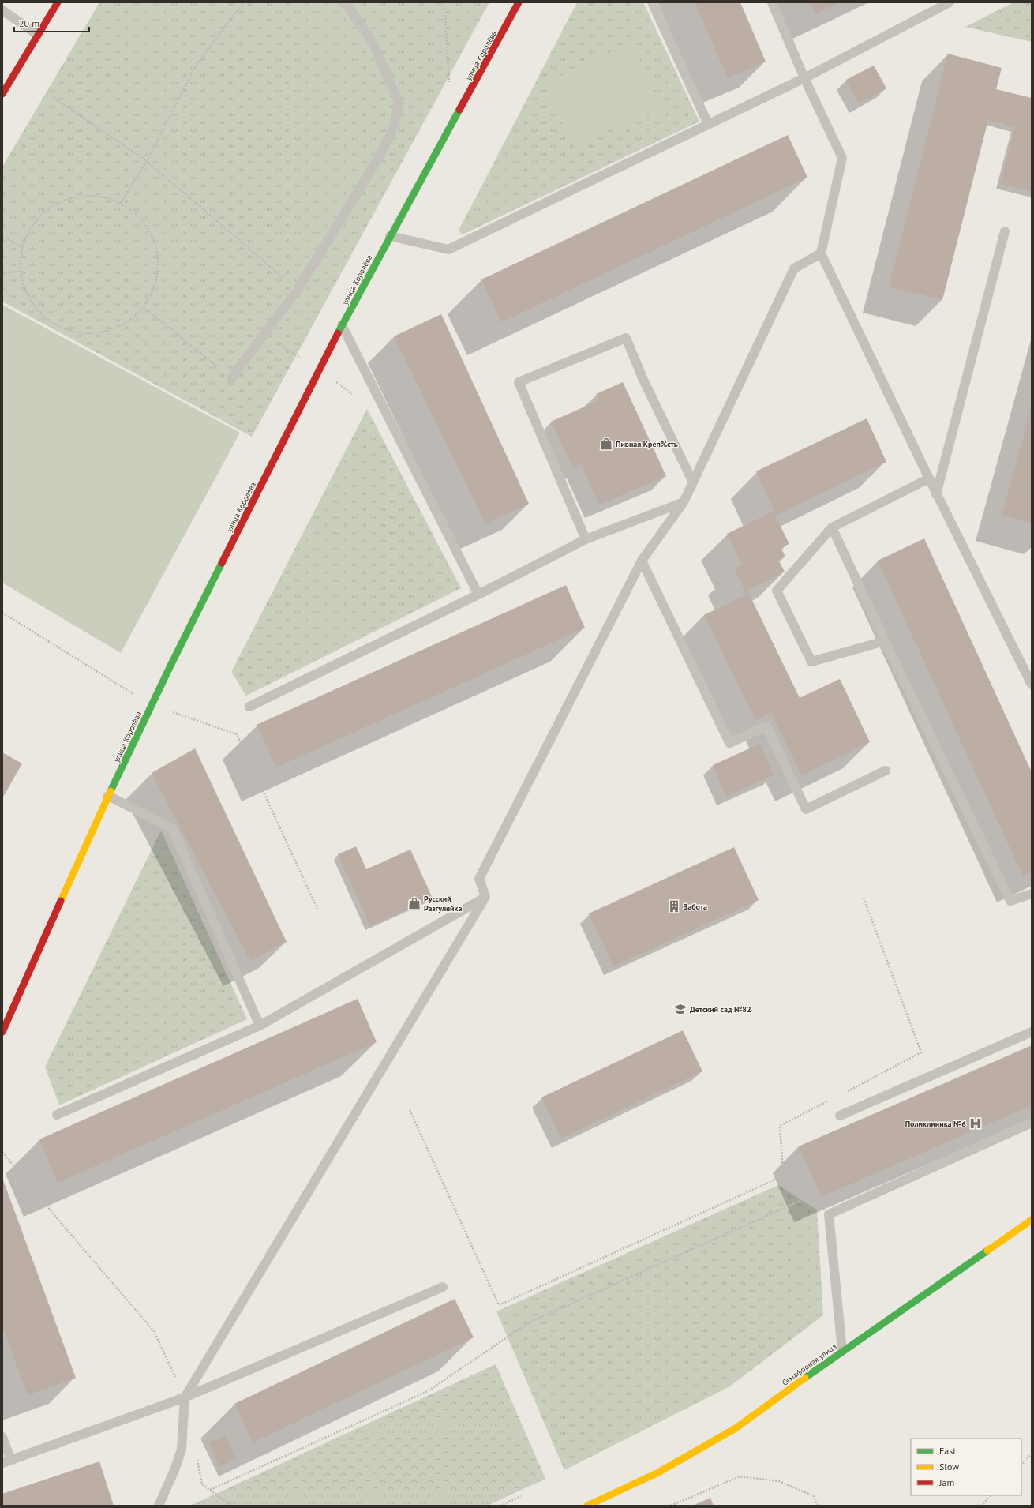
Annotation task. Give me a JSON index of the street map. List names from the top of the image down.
{
  "streets": {
    "main road": ["улица Королёва", "Семафорная улица"]
  },
  "places": {
    "shop": ["Пивная Креп%сть", "Русский Разгуляйка"],
    "building": ["Забота"],
    "school or university": ["Детский сад №82"],
    "hospital": ["Поликлиника №6"]
  },
  "legend": ["Fast", "Slow", "Jam"],
  "scale_bar": "20 m"
}
